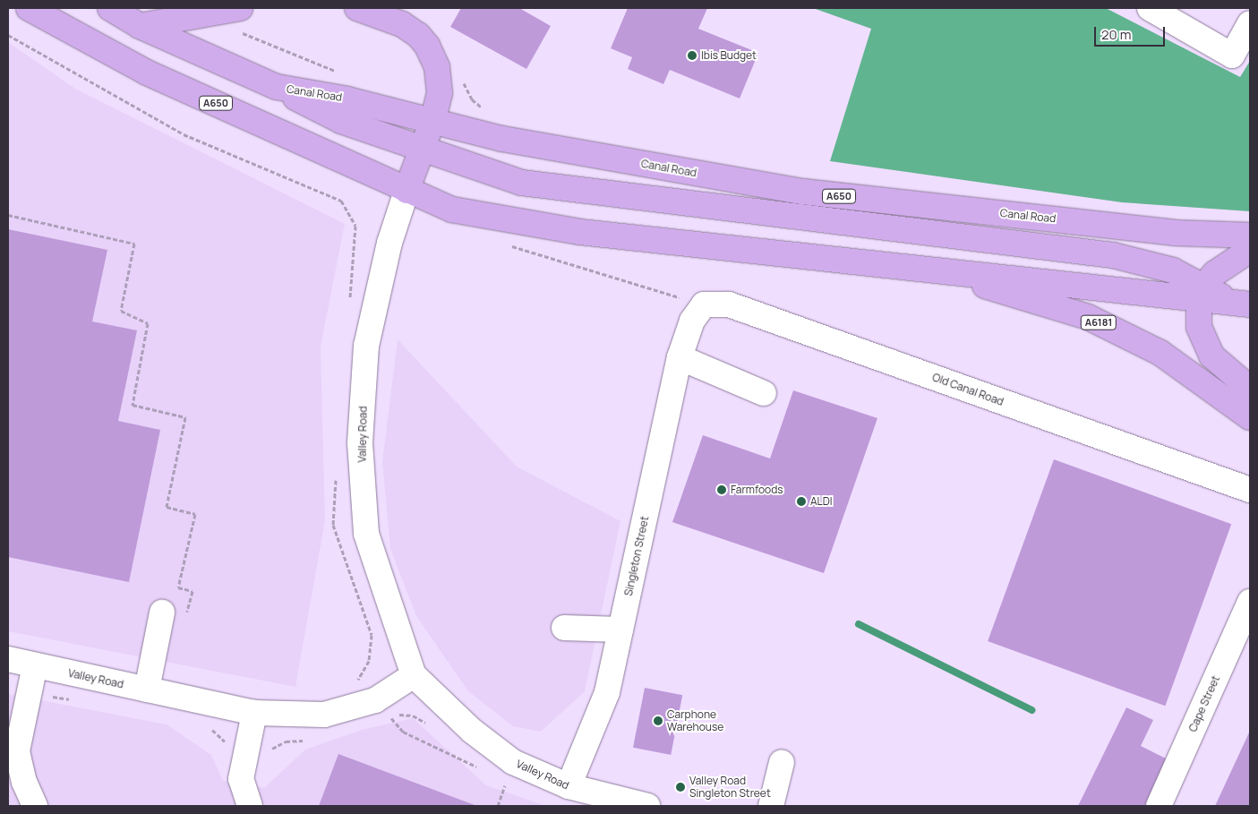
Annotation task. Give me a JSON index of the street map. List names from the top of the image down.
{
  "streets": {
    "main road": ["Canal Road", "A650", "A6181"],
    "street": [
      "Old Canal Road",
      "Valley Road",
      "Singleton Street",
      "Cape Street"
    ]
  },
  "crossings": [
    ["Canal Road", "A650"],
    ["A650", "A6181"],
    ["A650", "Valley Road"],
    ["Old Canal Road", "Singleton Street"],
    ["Valley Road", "Singleton Street"]
  ],
  "places": [
    "Ibis Budget",
    "Farmfoods",
    "ALDI",
    "Carphone Warehouse",
    "Valley Road Singleton Street"
  ],
  "scale_bar": "20 m"
}
